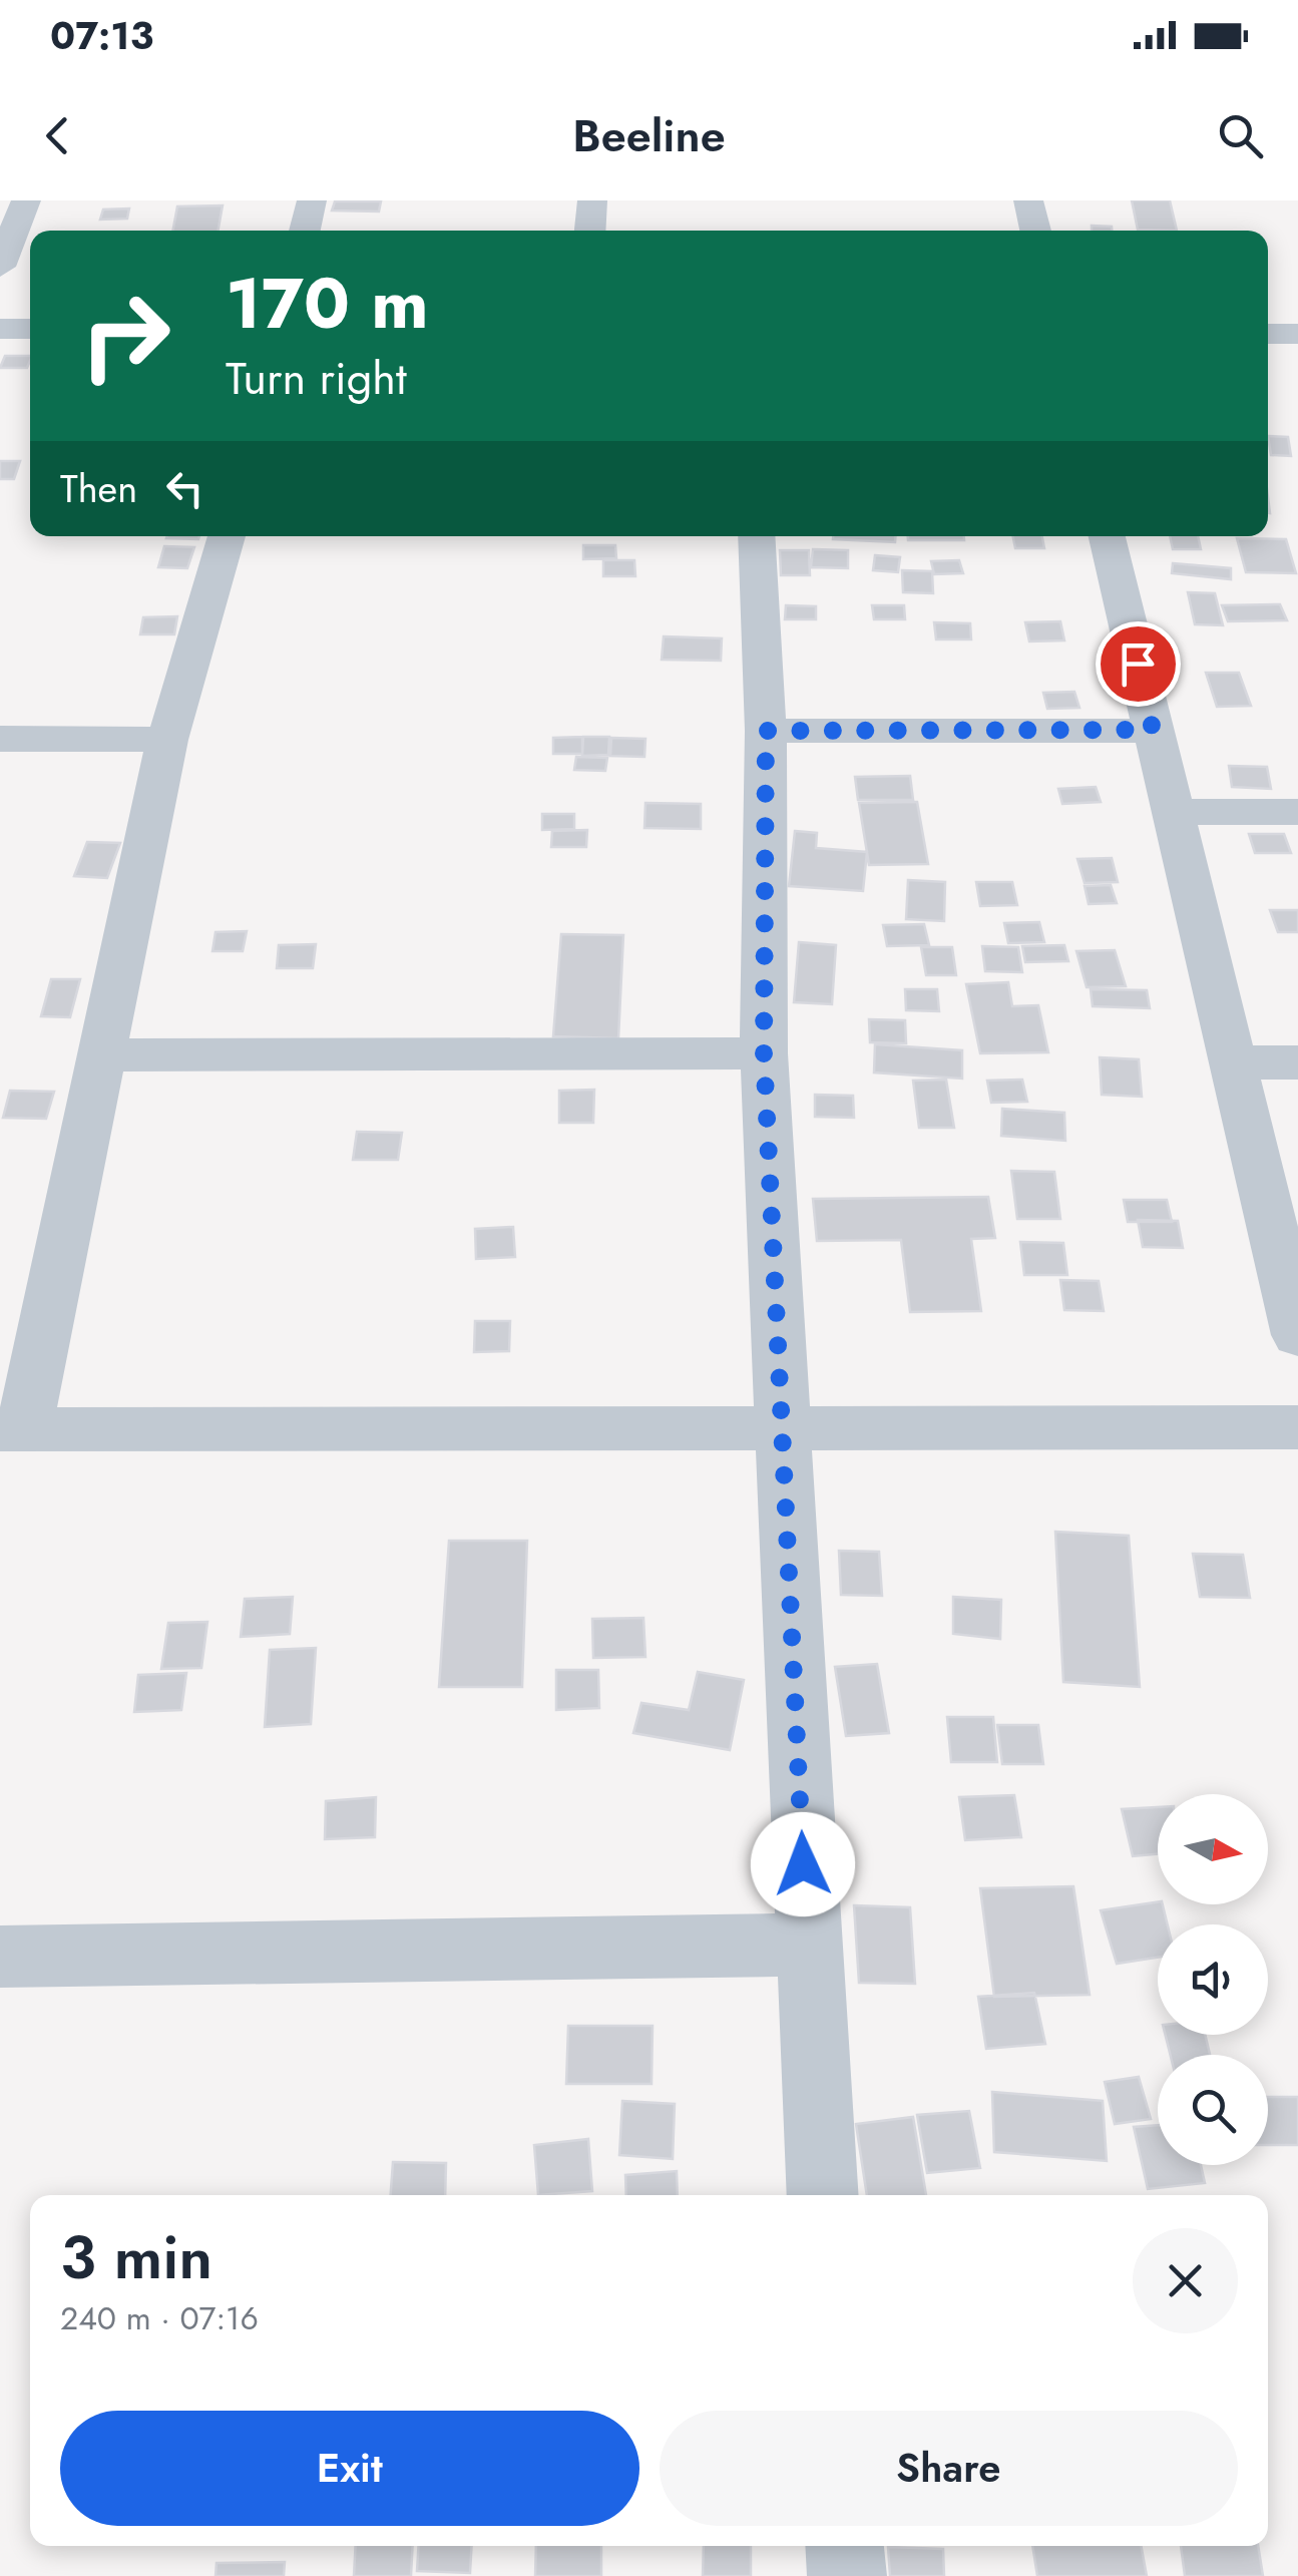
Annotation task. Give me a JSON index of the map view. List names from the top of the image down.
{
  "north": "right",
  "page": {
    "status": "07:13",
    "header": "Beeline",
    "turn": ["170 m", "Turn right"],
    "then": "Then",
    "heading": ["3 min", "240 m · 07:16"],
    "buttons": ["Exit", "Share"]
  }
}
